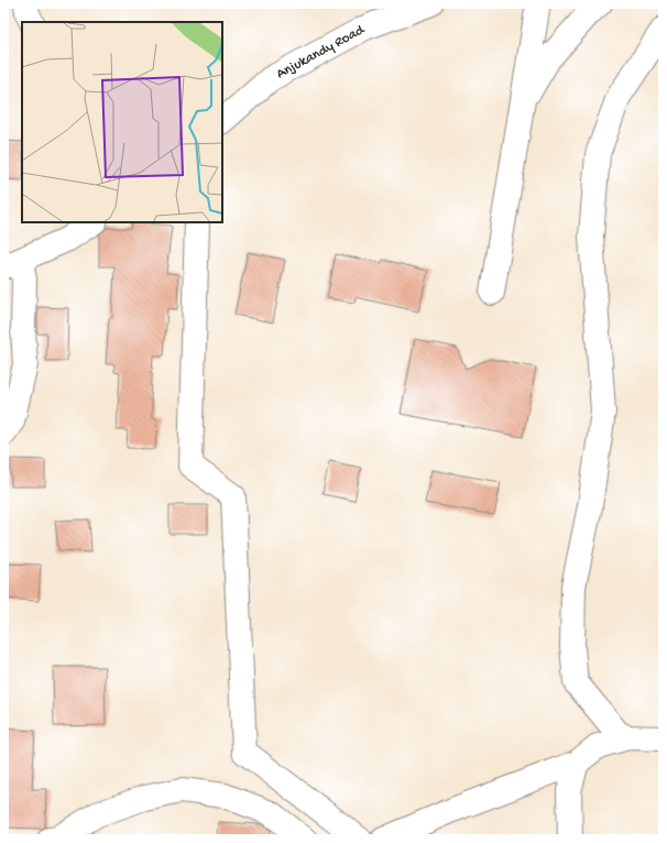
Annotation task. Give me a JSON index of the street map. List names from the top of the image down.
{
  "streets": {
    "street": ["Anjukandy Road"]
  }
}
